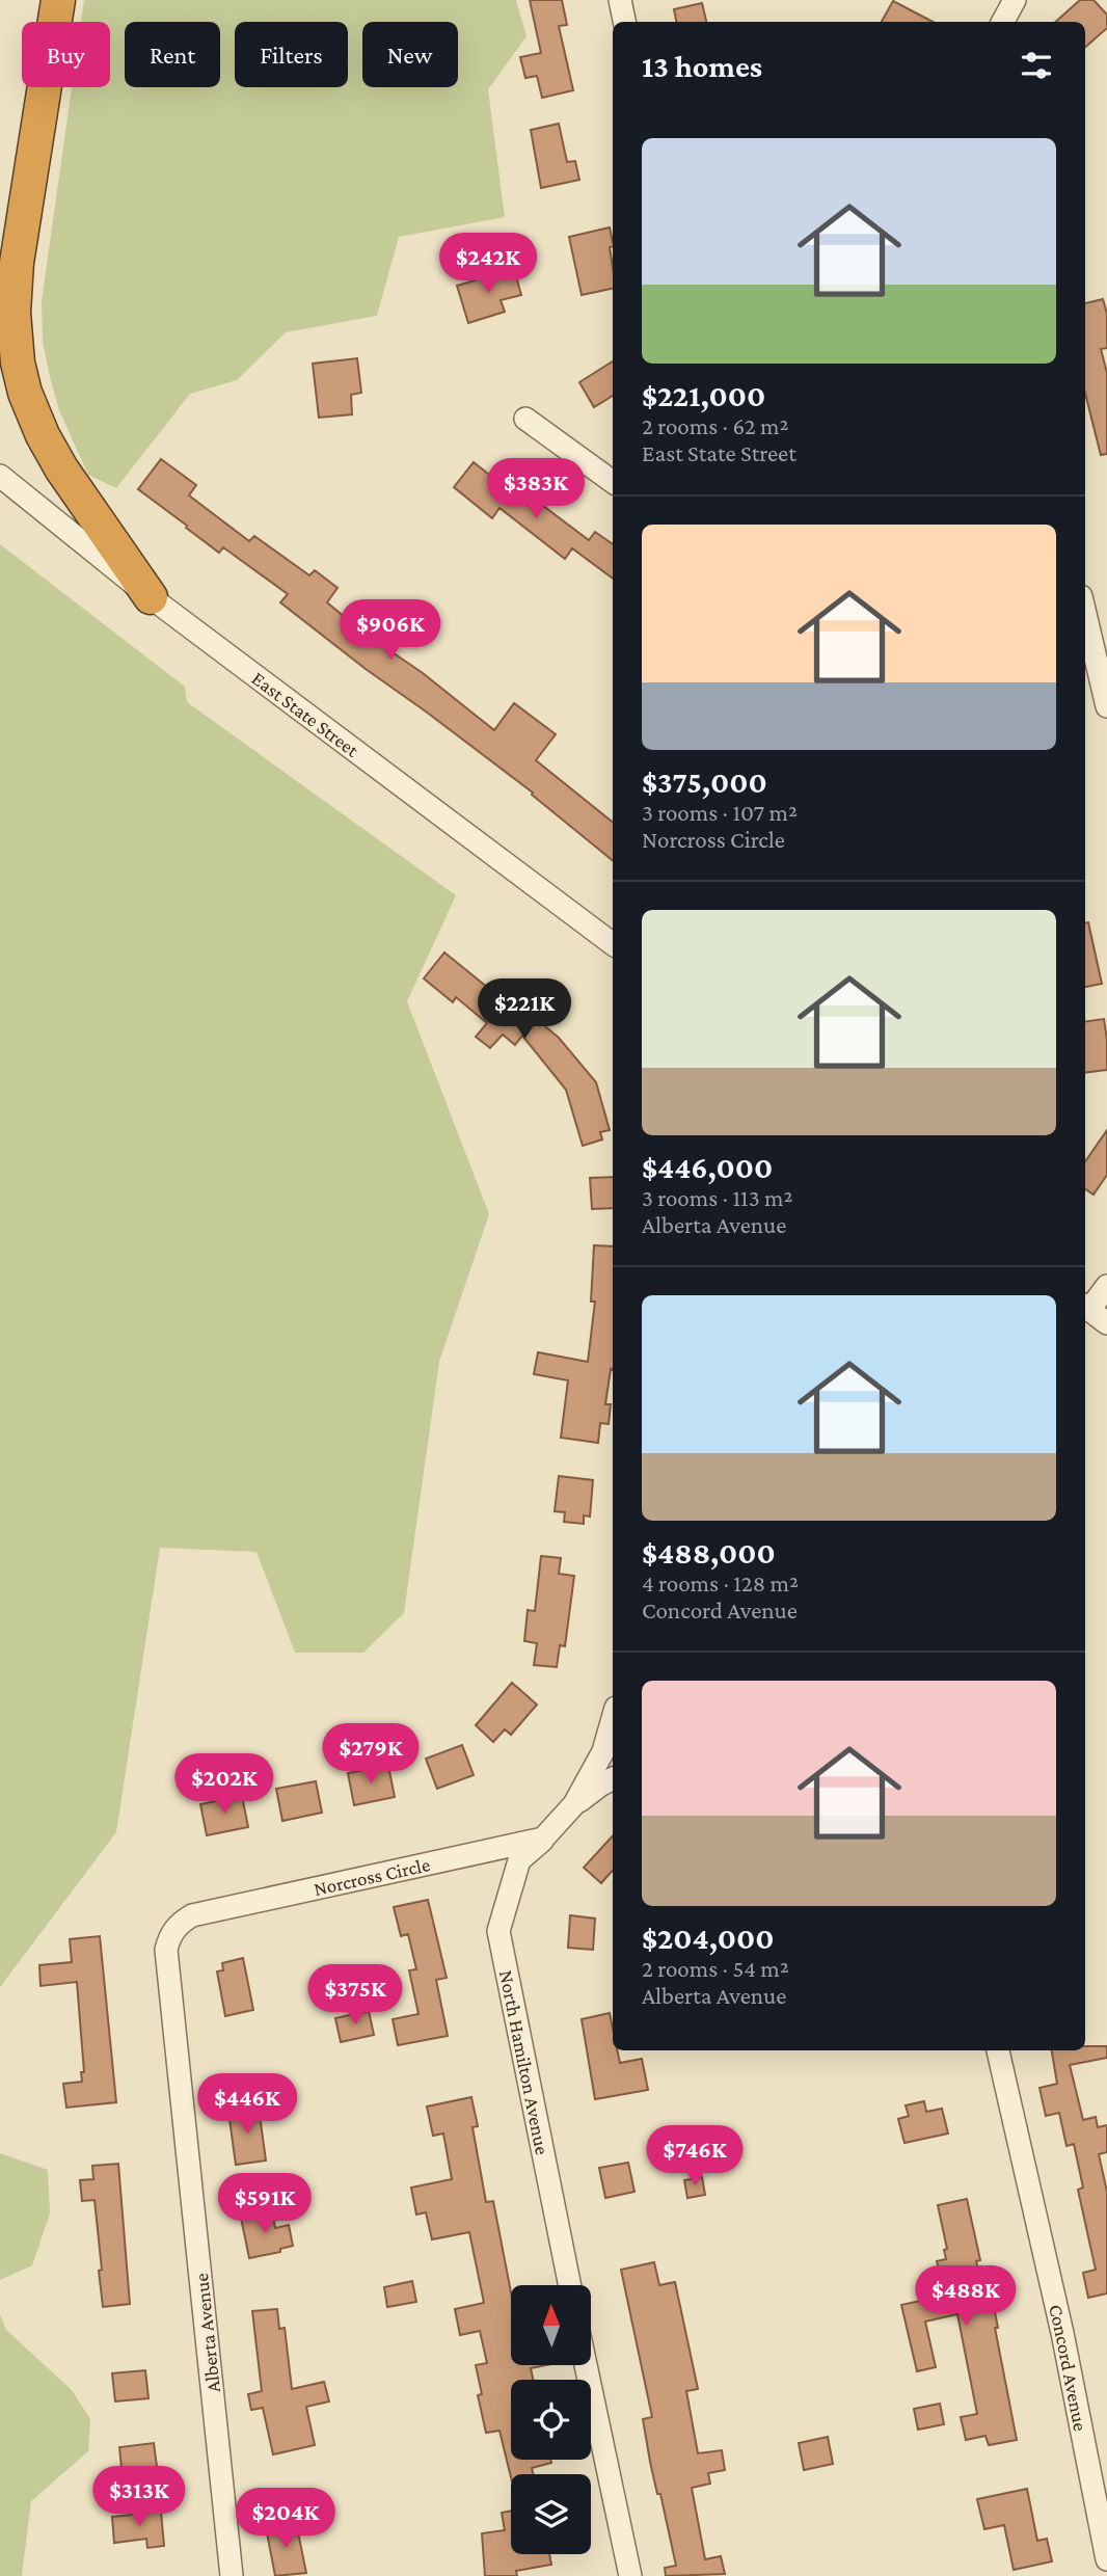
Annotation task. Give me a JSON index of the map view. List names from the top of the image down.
{
  "streets": {
    "street": [
      "East State Street",
      "Norcross Circle",
      "North Hamilton Avenue",
      "Alberta Avenue",
      "Concord Avenue"
    ]
  },
  "crossings": [
    ["Norcross Circle", "North Hamilton Avenue"],
    ["Norcross Circle", "Alberta Avenue"]
  ],
  "north": "top",
  "page": {
    "chip": [
      "Buy",
      "Rent",
      "Filters",
      "New"
    ],
    "heading": "13 homes",
    "list": [
      {
        "name": "$221,000",
        "note": "2 rooms · 62 m² · East State Street"
      },
      {
        "name": "$375,000",
        "note": "3 rooms · 107 m² · Norcross Circle"
      },
      {
        "name": "$446,000",
        "note": "3 rooms · 113 m² · Alberta Avenue"
      },
      {
        "name": "$488,000",
        "note": "4 rooms · 128 m² · Concord Avenue"
      },
      {
        "name": "$204,000",
        "note": "2 rooms · 54 m² · Alberta Avenue"
      }
    ],
    "price": [
      "$242K",
      "$383K",
      "$906K",
      "$221K",
      "$279K",
      "$202K",
      "$375K",
      "$446K",
      "$746K",
      "$591K",
      "$488K",
      "$313K",
      "$204K"
    ]
  }
}
